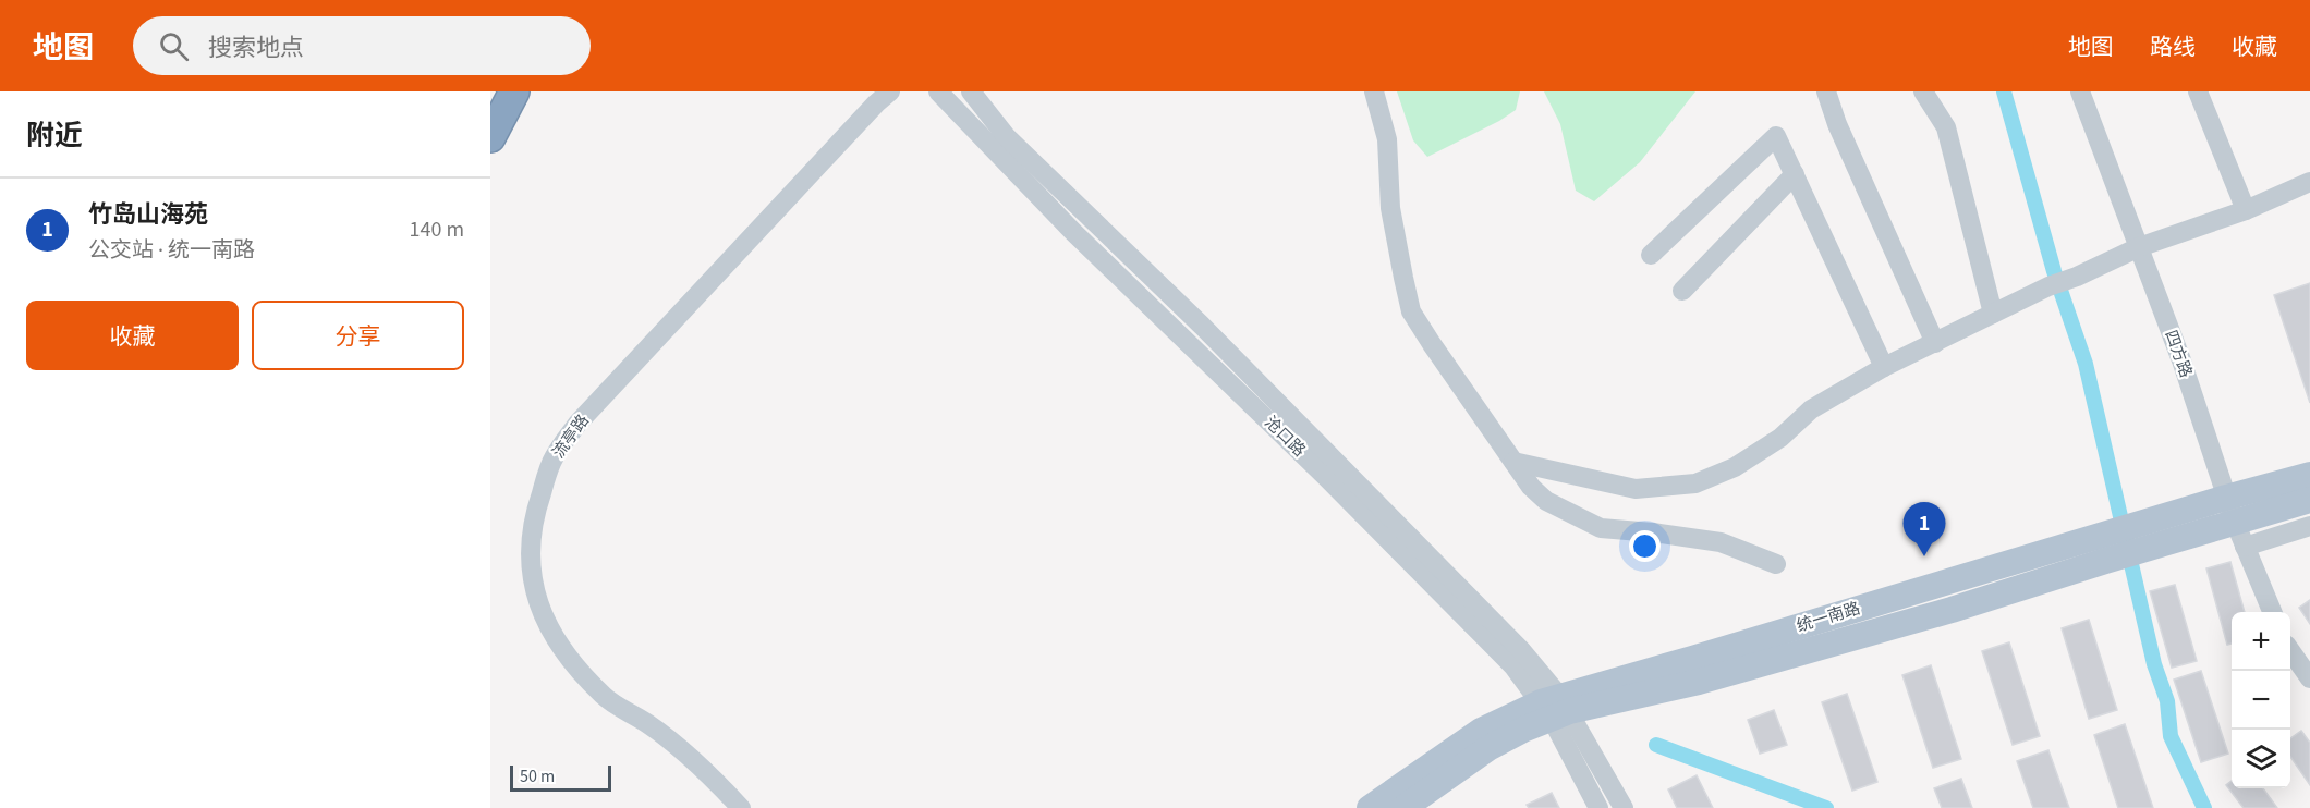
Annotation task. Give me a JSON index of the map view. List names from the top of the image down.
{
  "streets": {
    "main road": ["统一南路"],
    "street": ["四方路", "流亭路", "沧口路"]
  },
  "crossings": [
    ["四方路", "统一南路"],
    ["沧口路", "统一南路"]
  ],
  "scale_bar": "50 m",
  "page": {
    "header": "地图",
    "search": "搜索地点",
    "nav": ["地图", "路线", "收藏"],
    "heading": "附近",
    "list": [
      {
        "mark": "1",
        "name": "竹岛山海苑",
        "note": "公交站 · 统一南路",
        "value": "140 m"
      }
    ],
    "buttons": ["收藏", "分享"],
    "pins": "1",
    "map_buttons": ["+", "−"],
    "scale": "50 m"
  }
}
